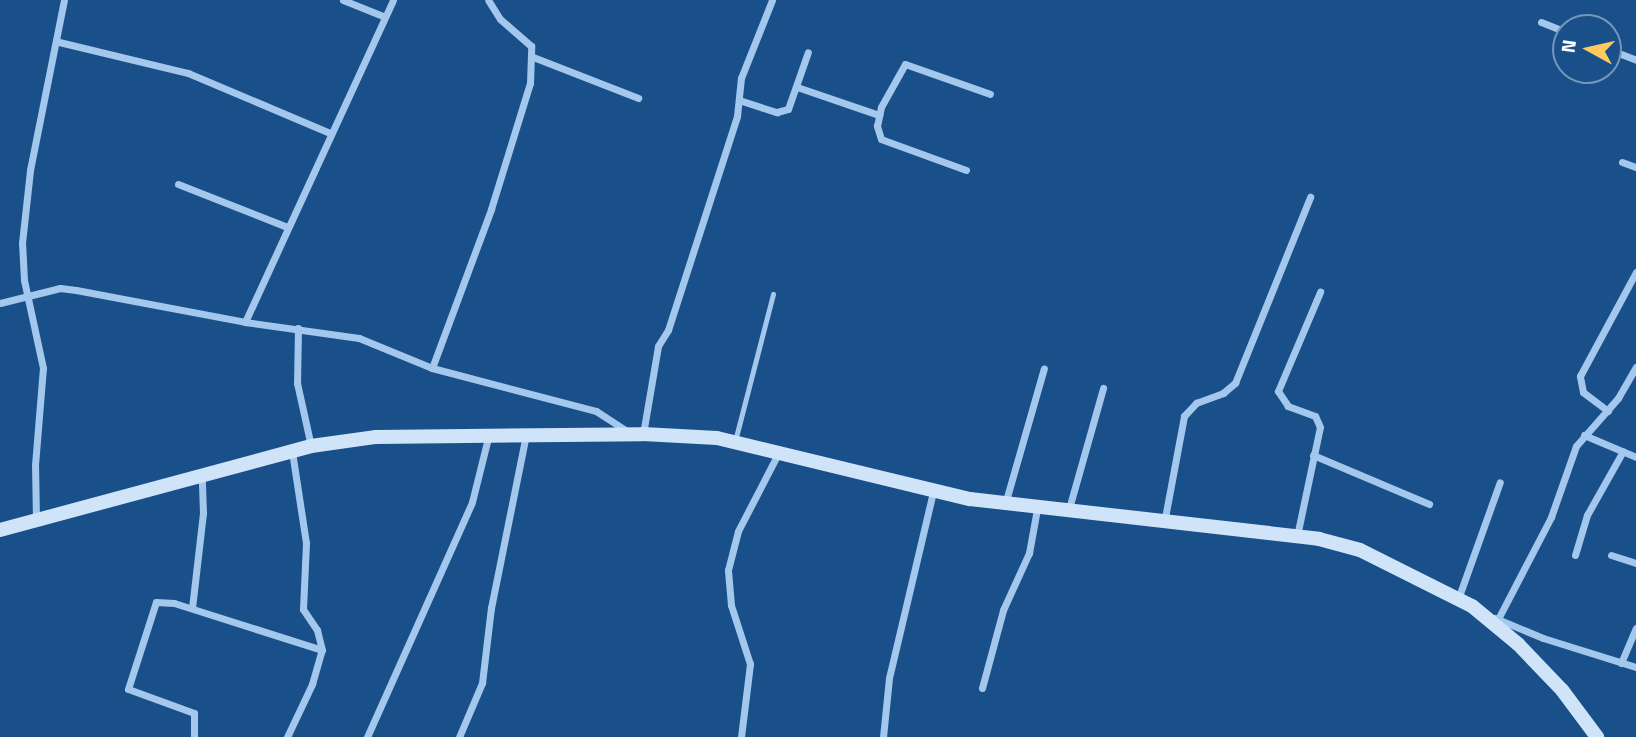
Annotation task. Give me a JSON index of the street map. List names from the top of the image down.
{
  "north": "left"
}
